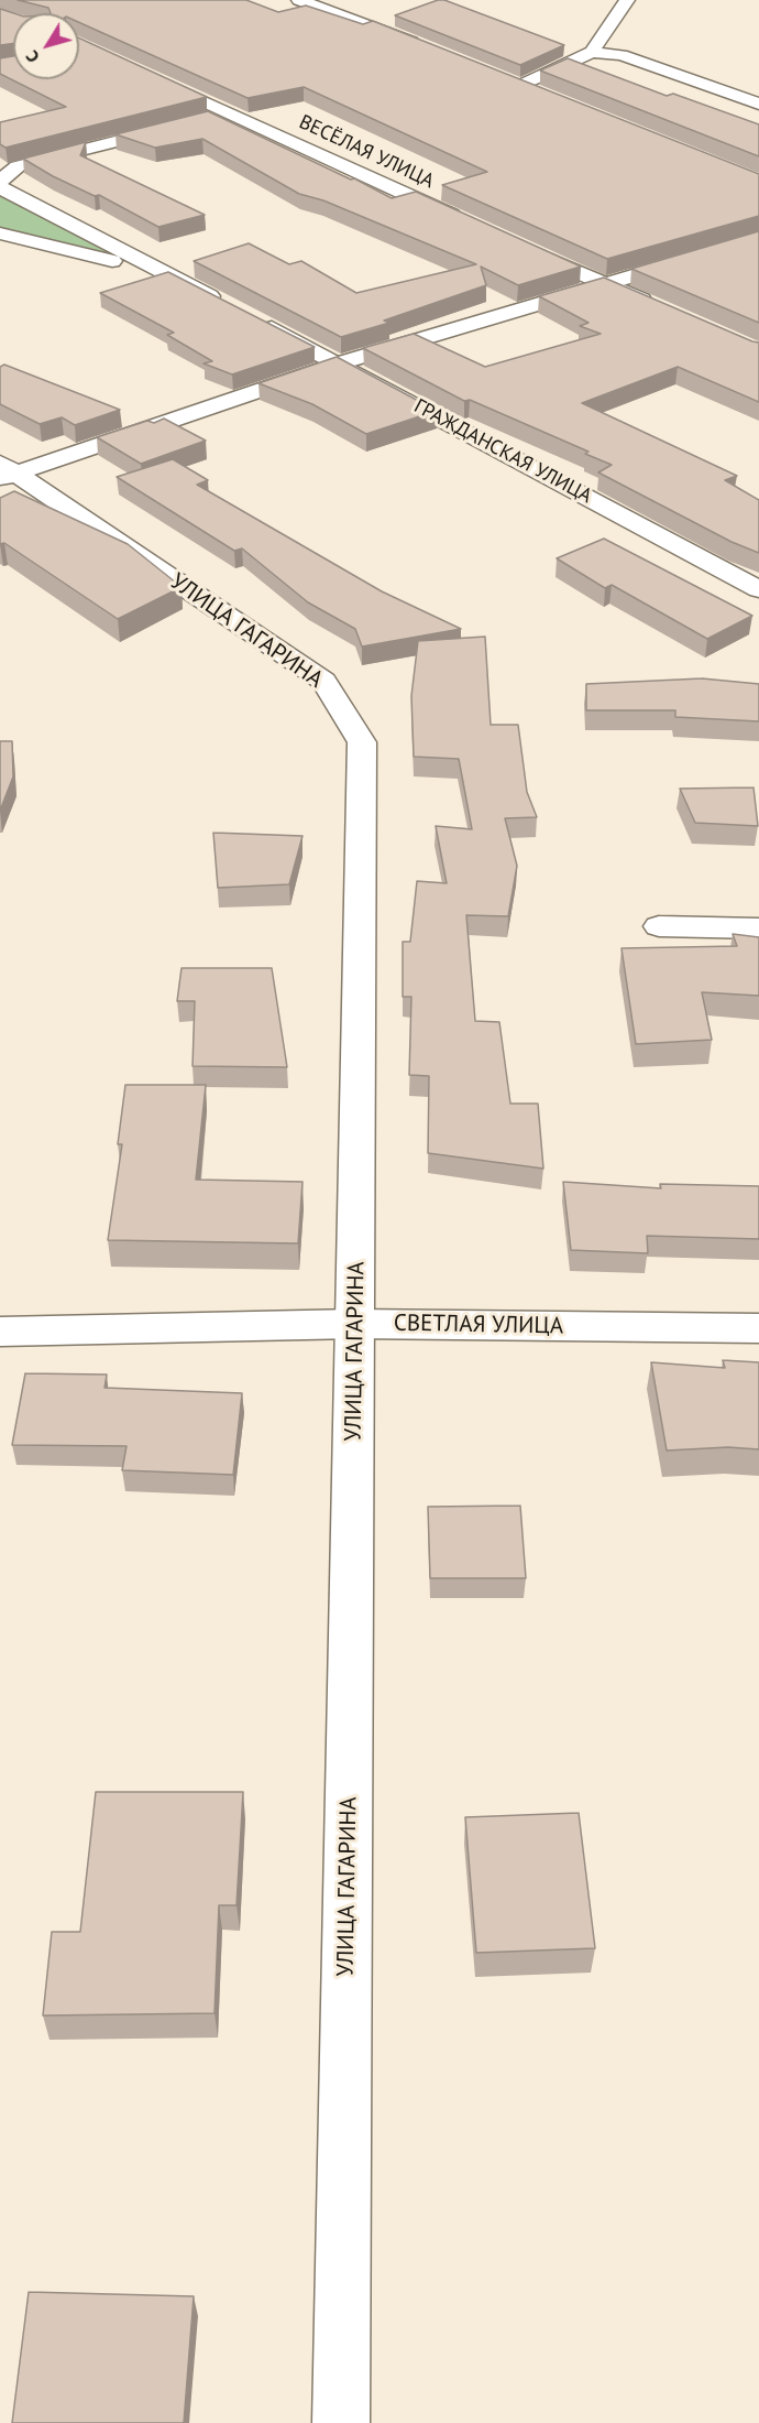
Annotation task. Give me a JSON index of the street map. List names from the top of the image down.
{
  "streets": {
    "street": [
      "ВЕСЁЛАЯ УЛИЦА",
      "ГРАЖДАНСКАЯ УЛИЦА",
      "УЛИЦА ГАГАРИНА",
      "СВЕТЛАЯ УЛИЦА"
    ]
  },
  "crossings": [
    ["УЛИЦА ГАГАРИНА", "СВЕТЛАЯ УЛИЦА"]
  ],
  "north": "bottom left"
}
